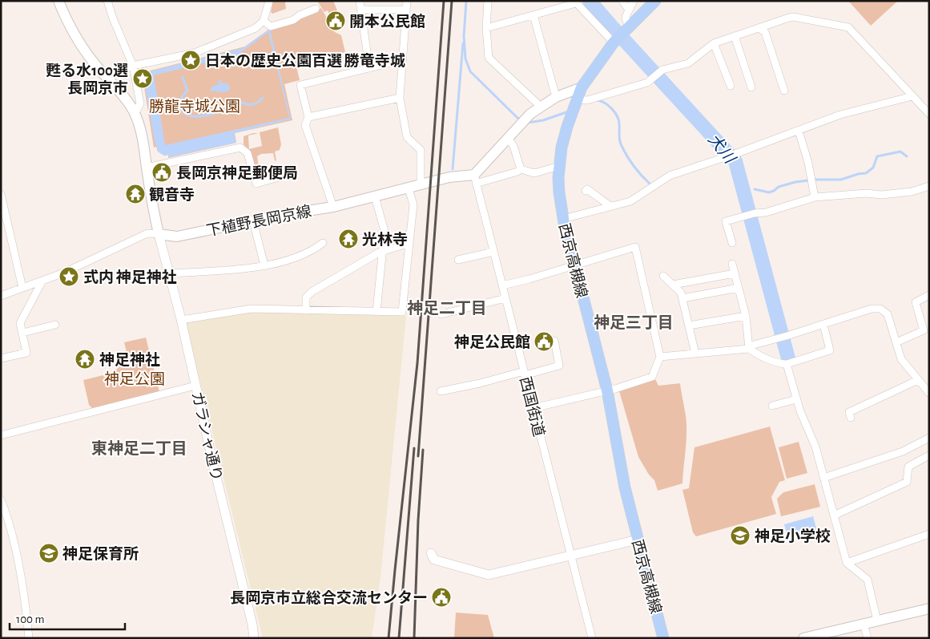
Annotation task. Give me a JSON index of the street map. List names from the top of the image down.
{
  "streets": {
    "main road": ["下植野長岡京線", "西京高槻線"],
    "street": ["西国街道", "ガラシャ通り"]
  },
  "crossings": [
    ["下植野長岡京線", "西国街道"],
    ["下植野長岡京線", "ガラシャ通り"]
  ],
  "districts": ["神足二丁目", "神足三丁目", "東神足二丁目"],
  "water": ["犬川"],
  "parks": ["勝龍寺城公園", "神足公園"],
  "places": {
    "public building": [
      "開本公民館",
      "長岡京神足郵便局",
      "神足公民館",
      "長岡京市立総合交流センター"
    ],
    "place": ["日本の歴史公園百選 勝竜寺城", "甦る水100選 長岡京市", "式内 神足神社"],
    "temple": ["観音寺", "光林寺", "神足神社"],
    "school or university": ["神足小学校", "神足保育所"]
  },
  "scale_bar": "100 m"
}
